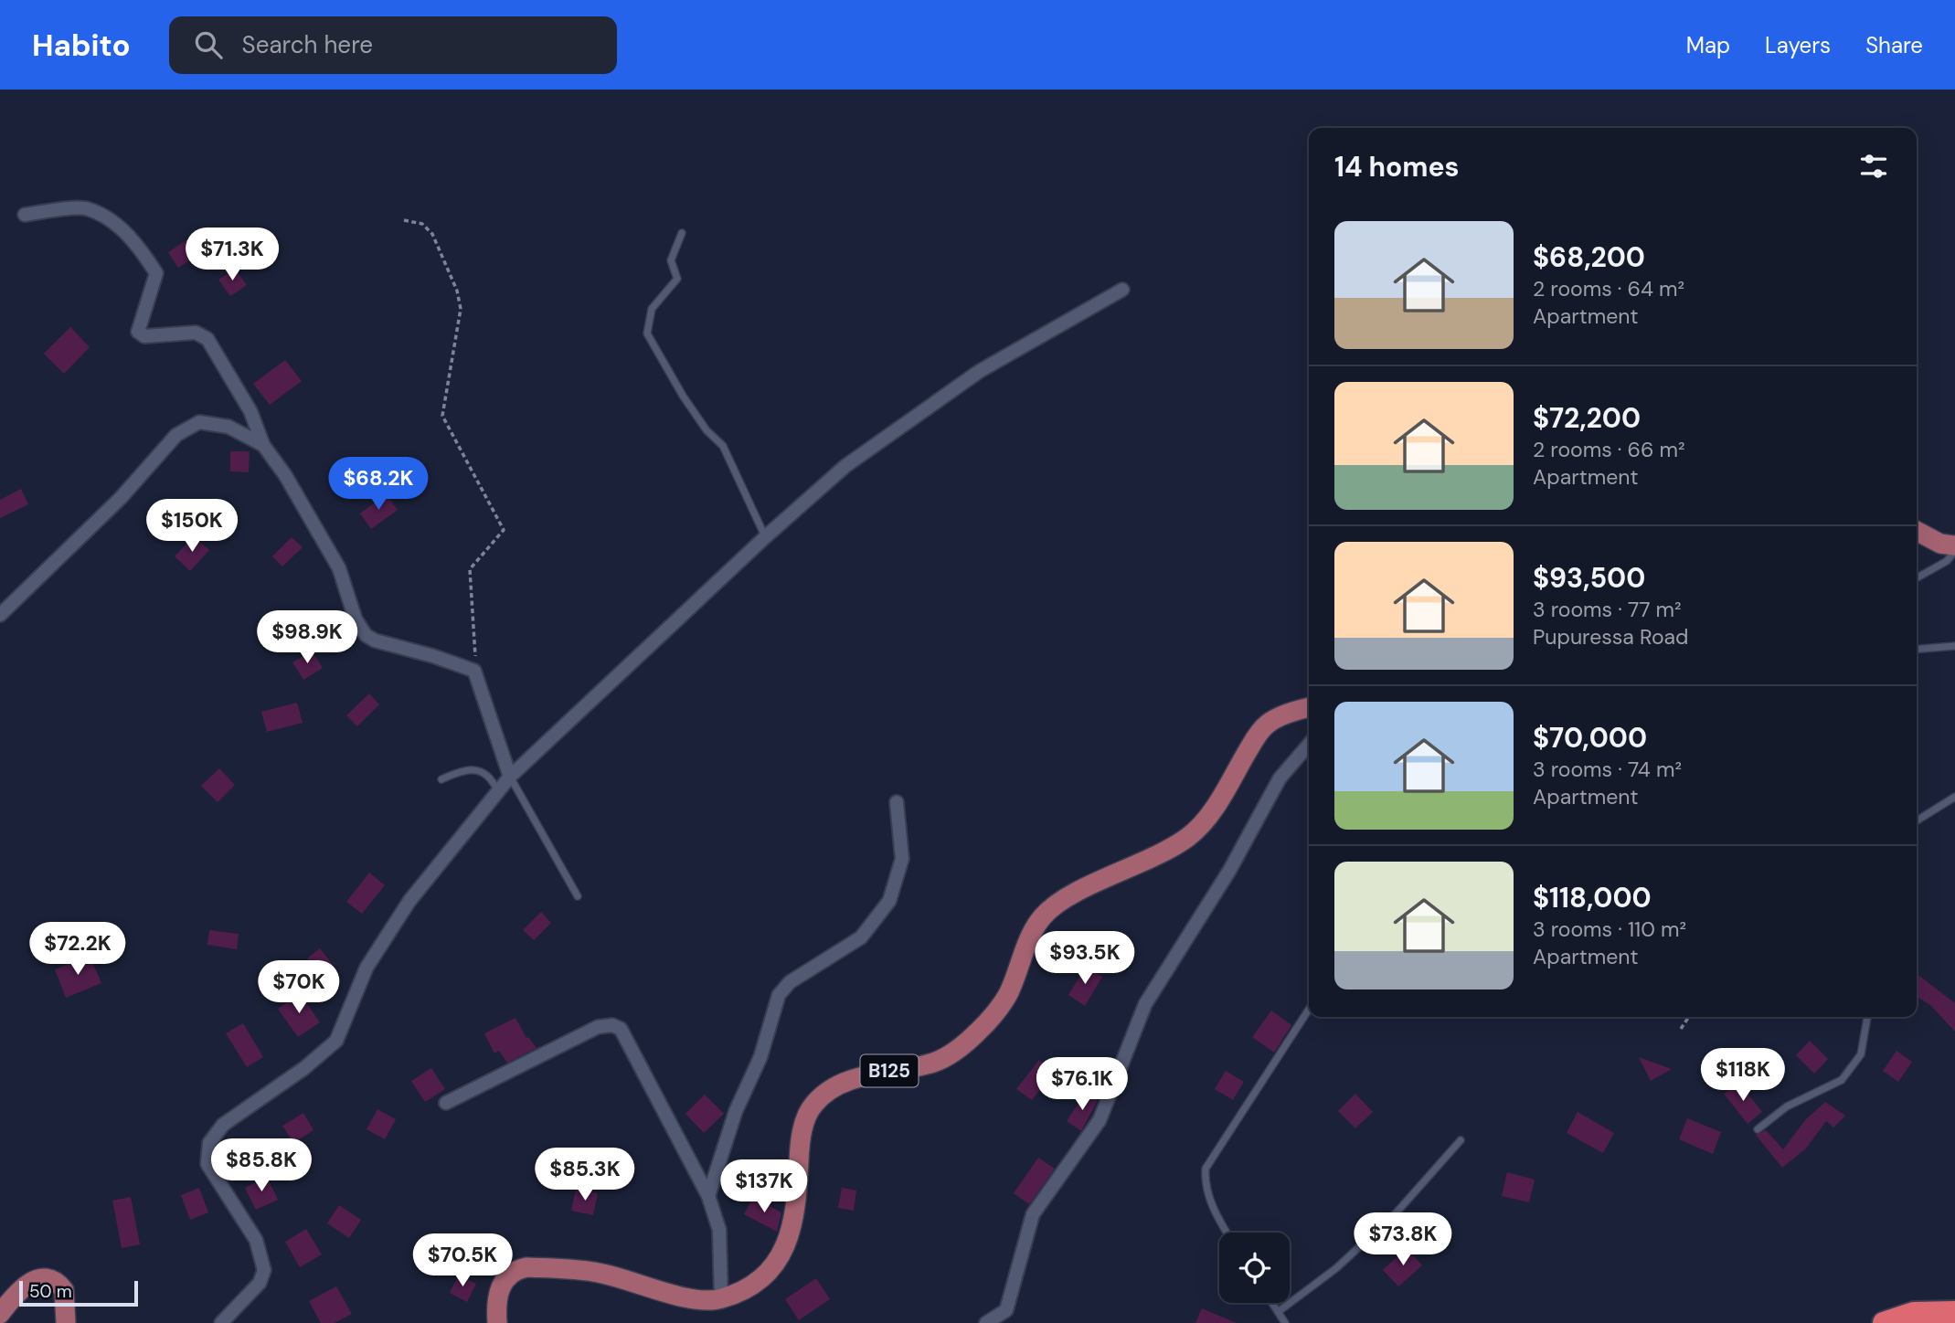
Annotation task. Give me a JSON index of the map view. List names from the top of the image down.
{
  "streets": {
    "main road": ["B125"]
  },
  "scale_bar": "50 m",
  "page": {
    "header": "Habito",
    "search": "Search here",
    "nav": ["Map", "Layers", "Share"],
    "heading": "14 homes",
    "list": [
      {
        "name": "$68,200",
        "note": "2 rooms · 64 m² · Apartment"
      },
      {
        "name": "$72,200",
        "note": "2 rooms · 66 m² · Apartment"
      },
      {
        "name": "$93,500",
        "note": "3 rooms · 77 m² · Pupuressa Road"
      },
      {
        "name": "$70,000",
        "note": "3 rooms · 74 m² · Apartment"
      },
      {
        "name": "$118,000",
        "note": "3 rooms · 110 m² · Apartment"
      }
    ],
    "price": [
      "$71.3K",
      "$68.2K",
      "$150K",
      "$98.9K",
      "$72.2K",
      "$93.5K",
      "$70K",
      "$118K",
      "$76.1K",
      "$85.8K",
      "$85.3K",
      "$137K",
      "$73.8K",
      "$70.5K"
    ],
    "scale": "50 m"
  }
}
